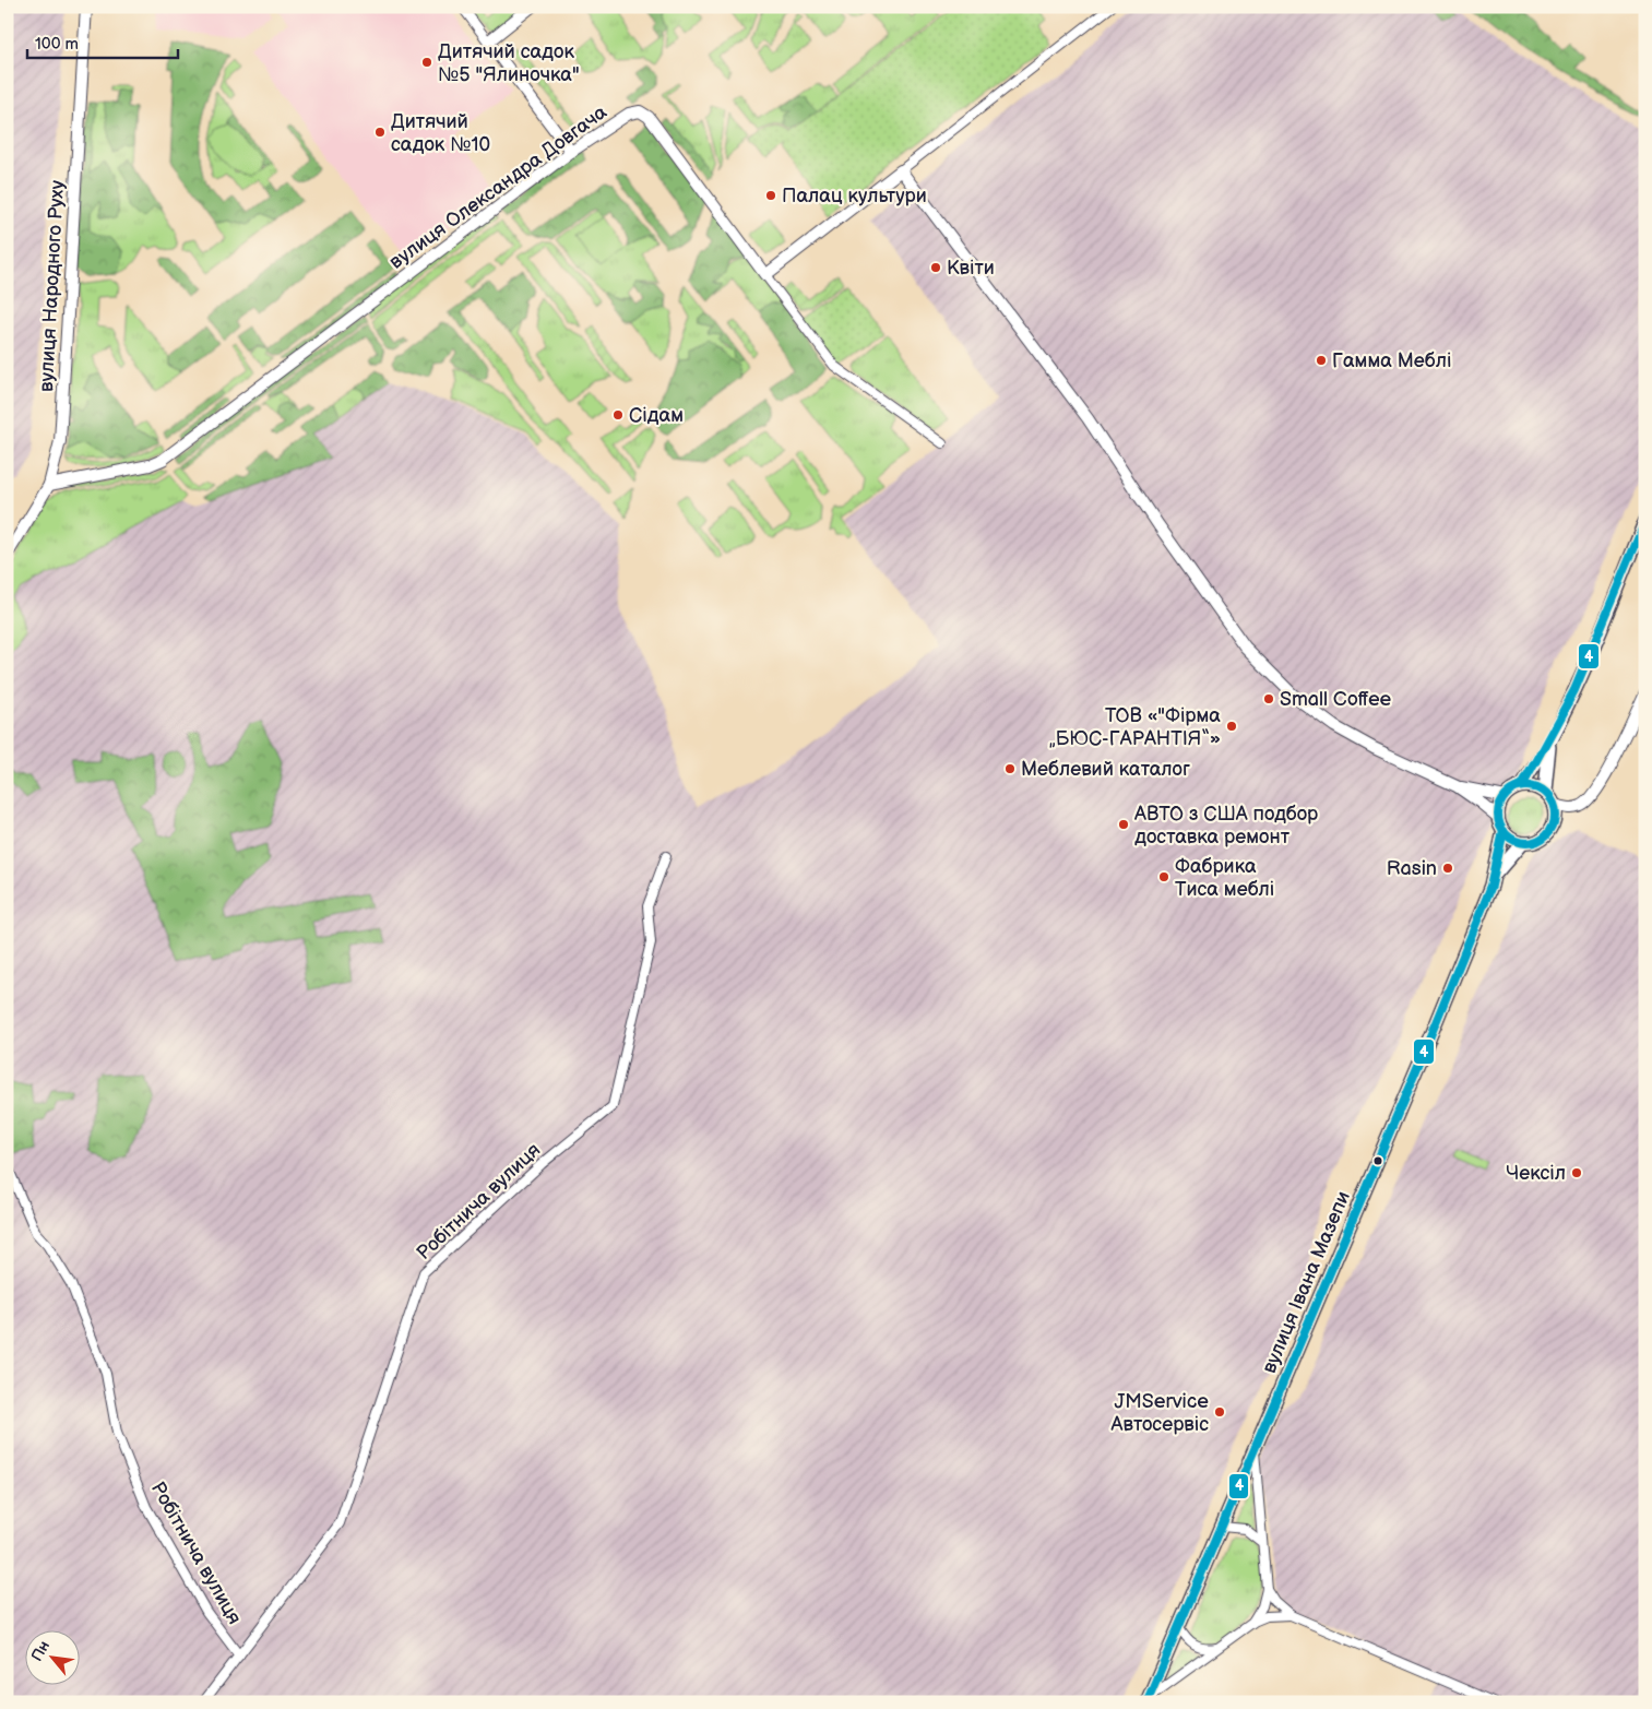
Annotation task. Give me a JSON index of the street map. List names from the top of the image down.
{
  "streets": {
    "main road": ["вулиця Івана Мазепи"],
    "street": ["вулиця Олександра Довгача", "вулиця Народного Руху", "Робітнича вулиця"]
  },
  "crossings": [
    ["вулиця Олександра Довгача", "вулиця Народного Руху"]
  ],
  "places": [
    "Дитячий садок №5 \"Ялиночка\"",
    "Дитячий садок №10",
    "Палац культури",
    "Квіти",
    "Гамма Меблі",
    "Сідам",
    "Small Coffee",
    "ТОВ «\"Фірма „БЮС-ГАРАНТІЯ“»",
    "Меблевий каталог",
    "АВТО з США подбор доставка ремонт",
    "Rasin",
    "Фабрика Тиса меблі",
    "Чексіл",
    "JMService Автосервіс"
  ],
  "lines": ["transit line 4"],
  "scale_bar": "100 m",
  "north": "top left"
}
